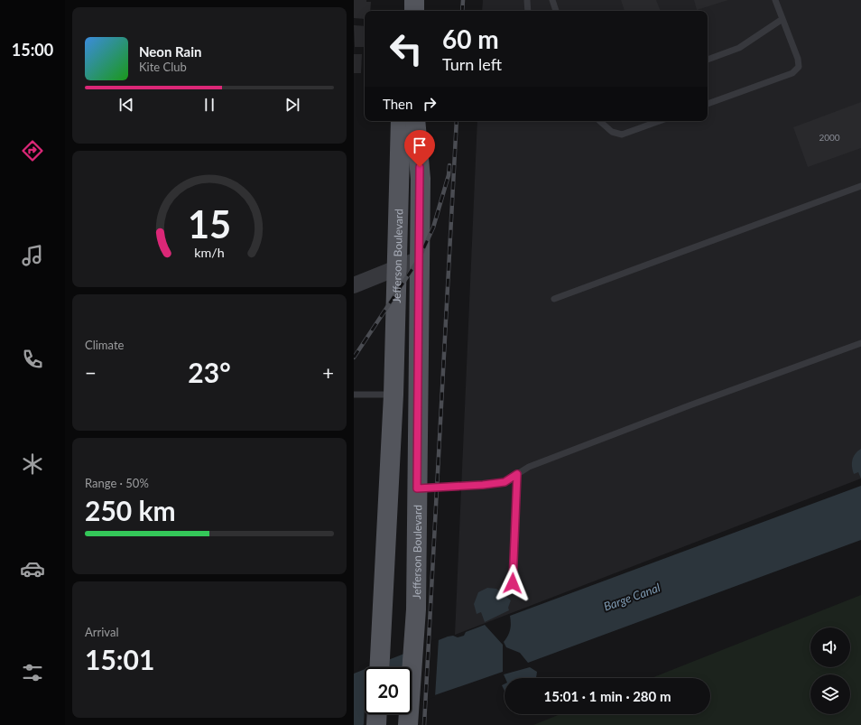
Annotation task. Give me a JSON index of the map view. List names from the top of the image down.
{
  "streets": {
    "main road": ["Jefferson Boulevard"]
  },
  "water": ["Barge Canal"],
  "house_numbers": ["2000"],
  "page": {
    "tabs": "15:00",
    "turn": ["60 m", "Turn left"],
    "song": ["Neon Rain", "Kite Club"],
    "then": "Then",
    "tile": [
      "Climate",
      ["Range · 50%", "250 km"],
      ["Arrival", "15:01"]
    ],
    "heat": ["−", "23°", "+"],
    "limit": "20",
    "trip": "15:01 · 1 min · 280 m",
    "gauge": ["15", "km/h"]
  }
}
